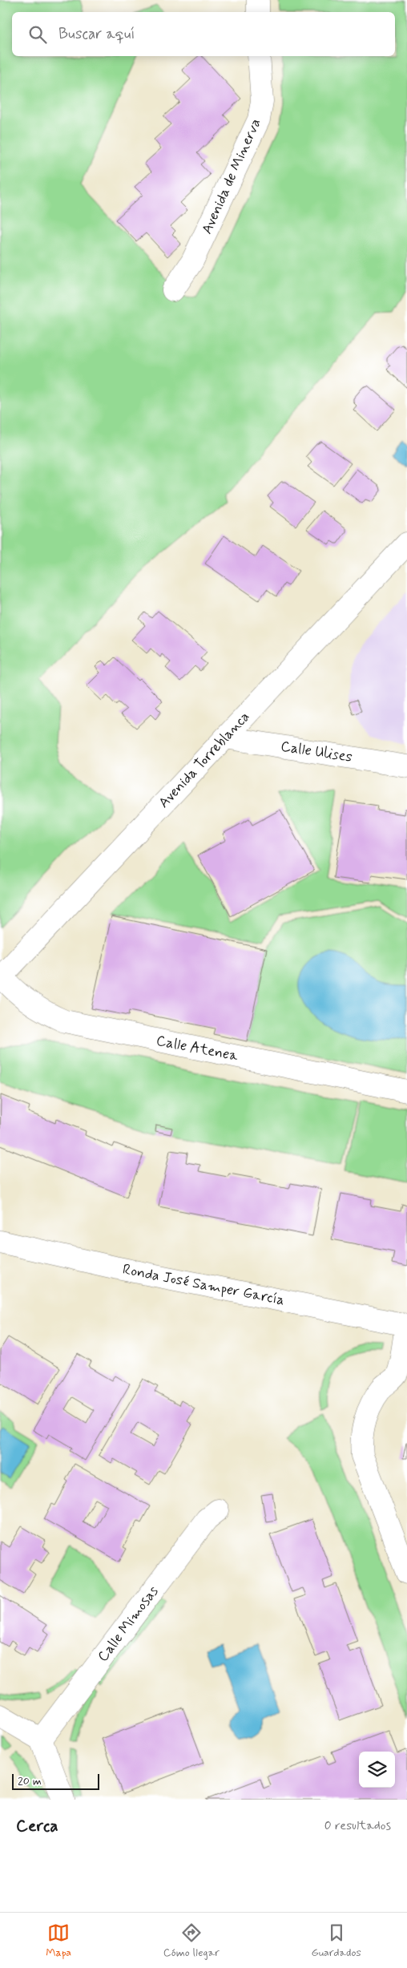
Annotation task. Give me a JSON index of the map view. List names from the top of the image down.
{
  "streets": {
    "street": [
      "Avenida de Minerva",
      "Calle Ulises",
      "Avenida Torreblanca",
      "Calle Atenea",
      "Ronda José Samper García",
      "Calle Mimosas"
    ]
  },
  "crossings": [
    ["Calle Ulises", "Avenida Torreblanca"],
    ["Avenida Torreblanca", "Calle Atenea"]
  ],
  "scale_bar": "20 m",
  "page": {
    "search": "Buscar aquí",
    "scale": "20 m",
    "heading": ["Cerca", "0 resultados"],
    "nav": ["Mapa", "Cómo llegar", "Guardados"]
  }
}
